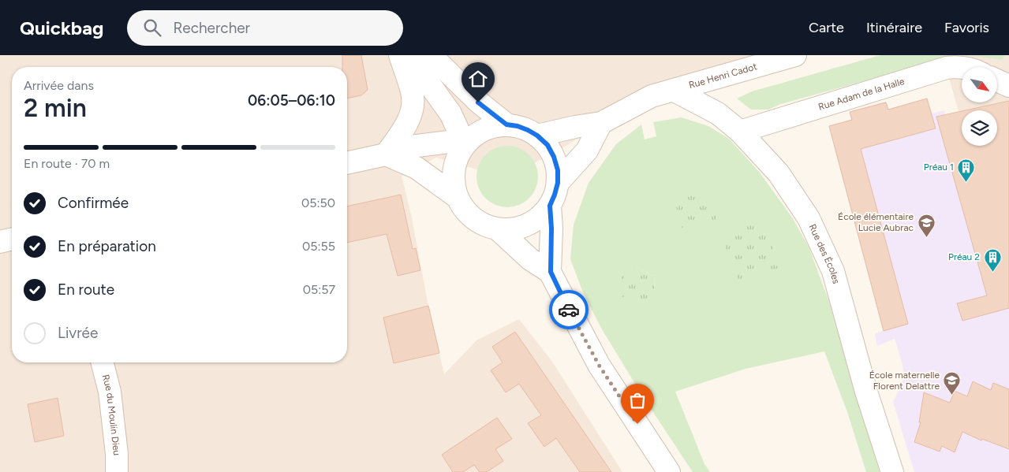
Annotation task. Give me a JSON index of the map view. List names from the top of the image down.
{
  "streets": {
    "street": [
      "Rue Henri Cadot",
      "Rue Adam de la Halle",
      "Rue des Écoles",
      "Rue du Moulin Dieu"
    ]
  },
  "crossings": [
    ["Rue Henri Cadot", "Rue des Écoles"],
    ["Rue Adam de la Halle", "Rue des Écoles"]
  ],
  "places": {
    "building": ["Préau 1", "Préau 2"],
    "school or university": ["École élémentaire Lucie Aubrac", "École maternelle Florent Delattre"]
  },
  "north": "bottom right",
  "page": {
    "header": "Quickbag",
    "search": "Rechercher",
    "nav": ["Carte", "Itinéraire", "Favoris"],
    "heading": ["2 min", "Arrivée dans", "06:05–06:10"],
    "bar": "En route · 70 m",
    "list": [
      ["Confirmée", "05:50"],
      ["En préparation", "05:55"],
      ["En route", "05:57"],
      "Livrée"
    ]
  }
}
